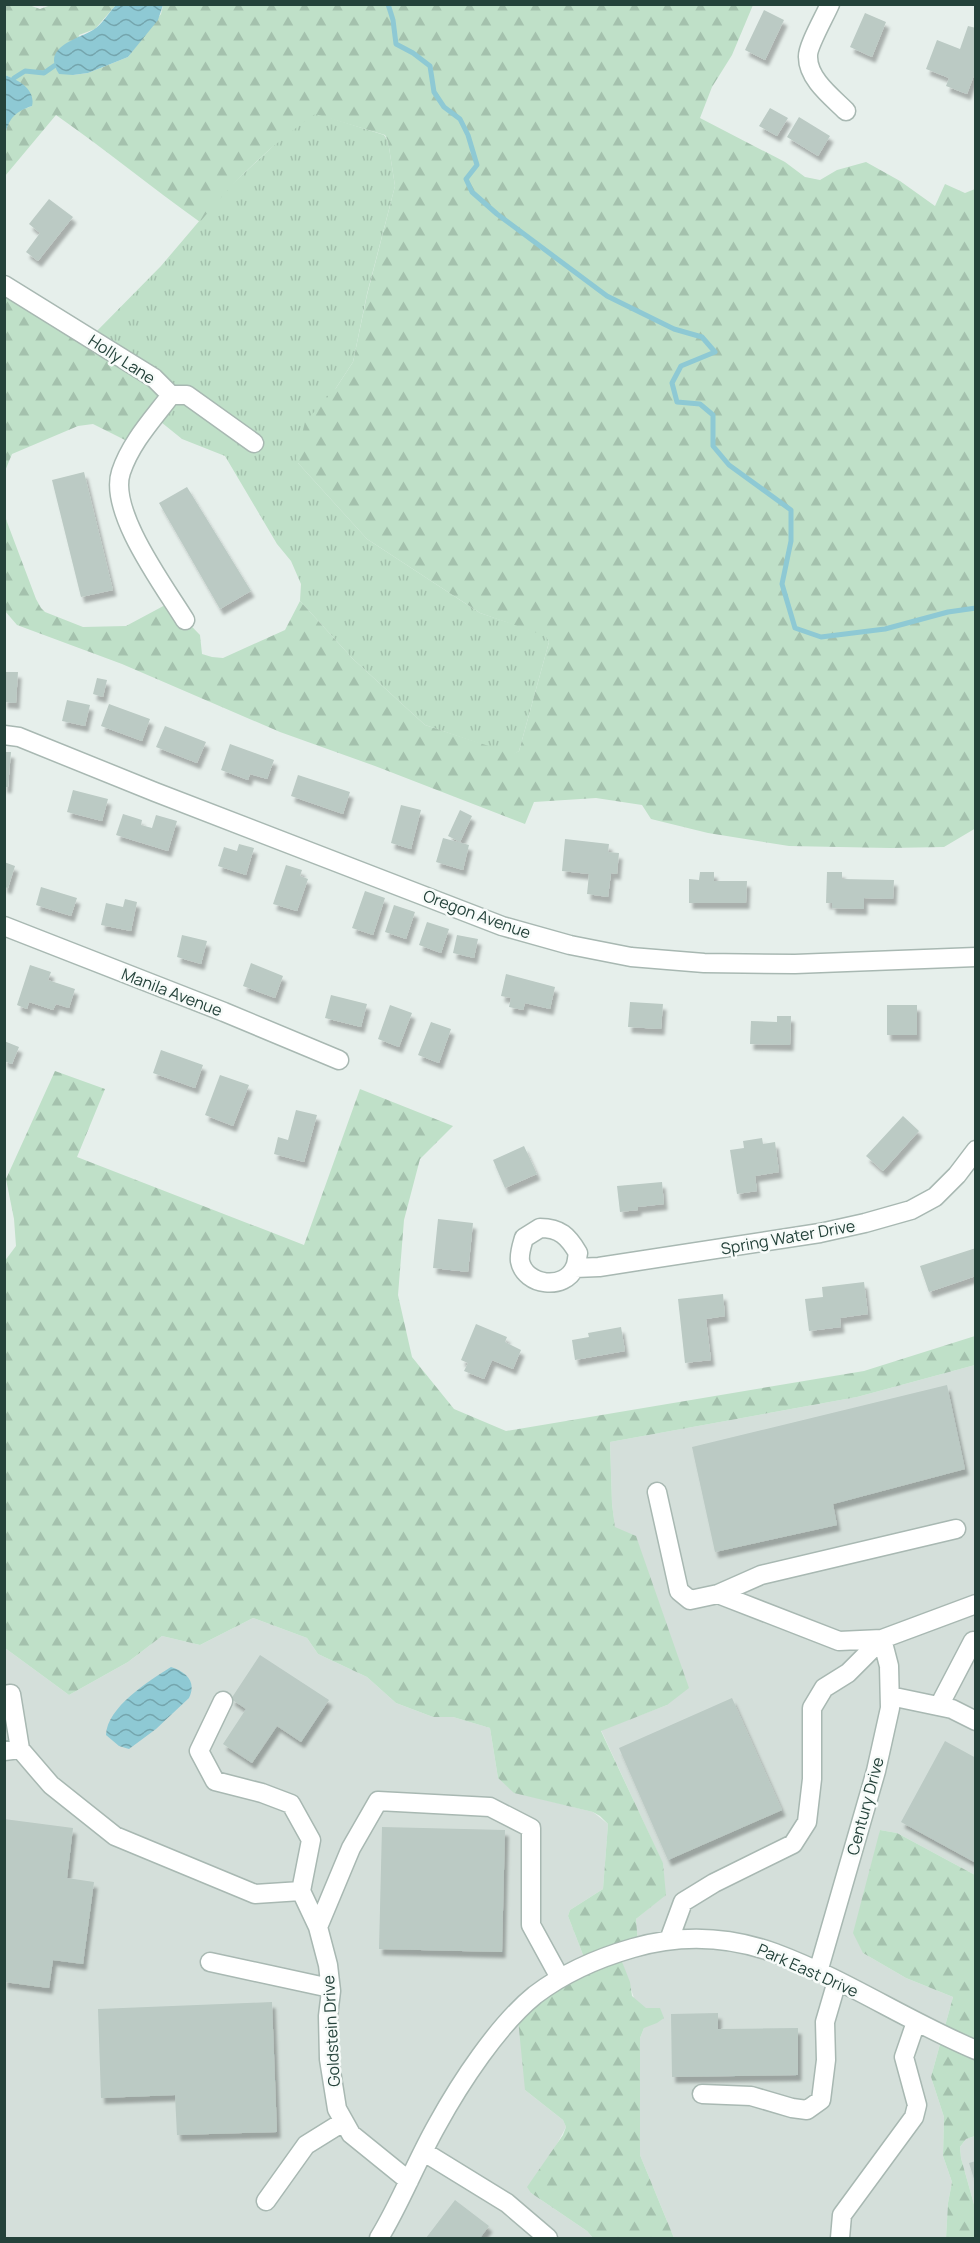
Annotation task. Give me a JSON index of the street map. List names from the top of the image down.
{
  "streets": {
    "street": [
      "Holly Lane",
      "Oregon Avenue",
      "Manila Avenue",
      "Spring Water Drive",
      "Century Drive",
      "Park East Drive",
      "Goldstein Drive"
    ]
  },
  "crossings": [
    ["Century Drive", "Park East Drive"],
    ["Park East Drive", "Goldstein Drive"]
  ]
}
